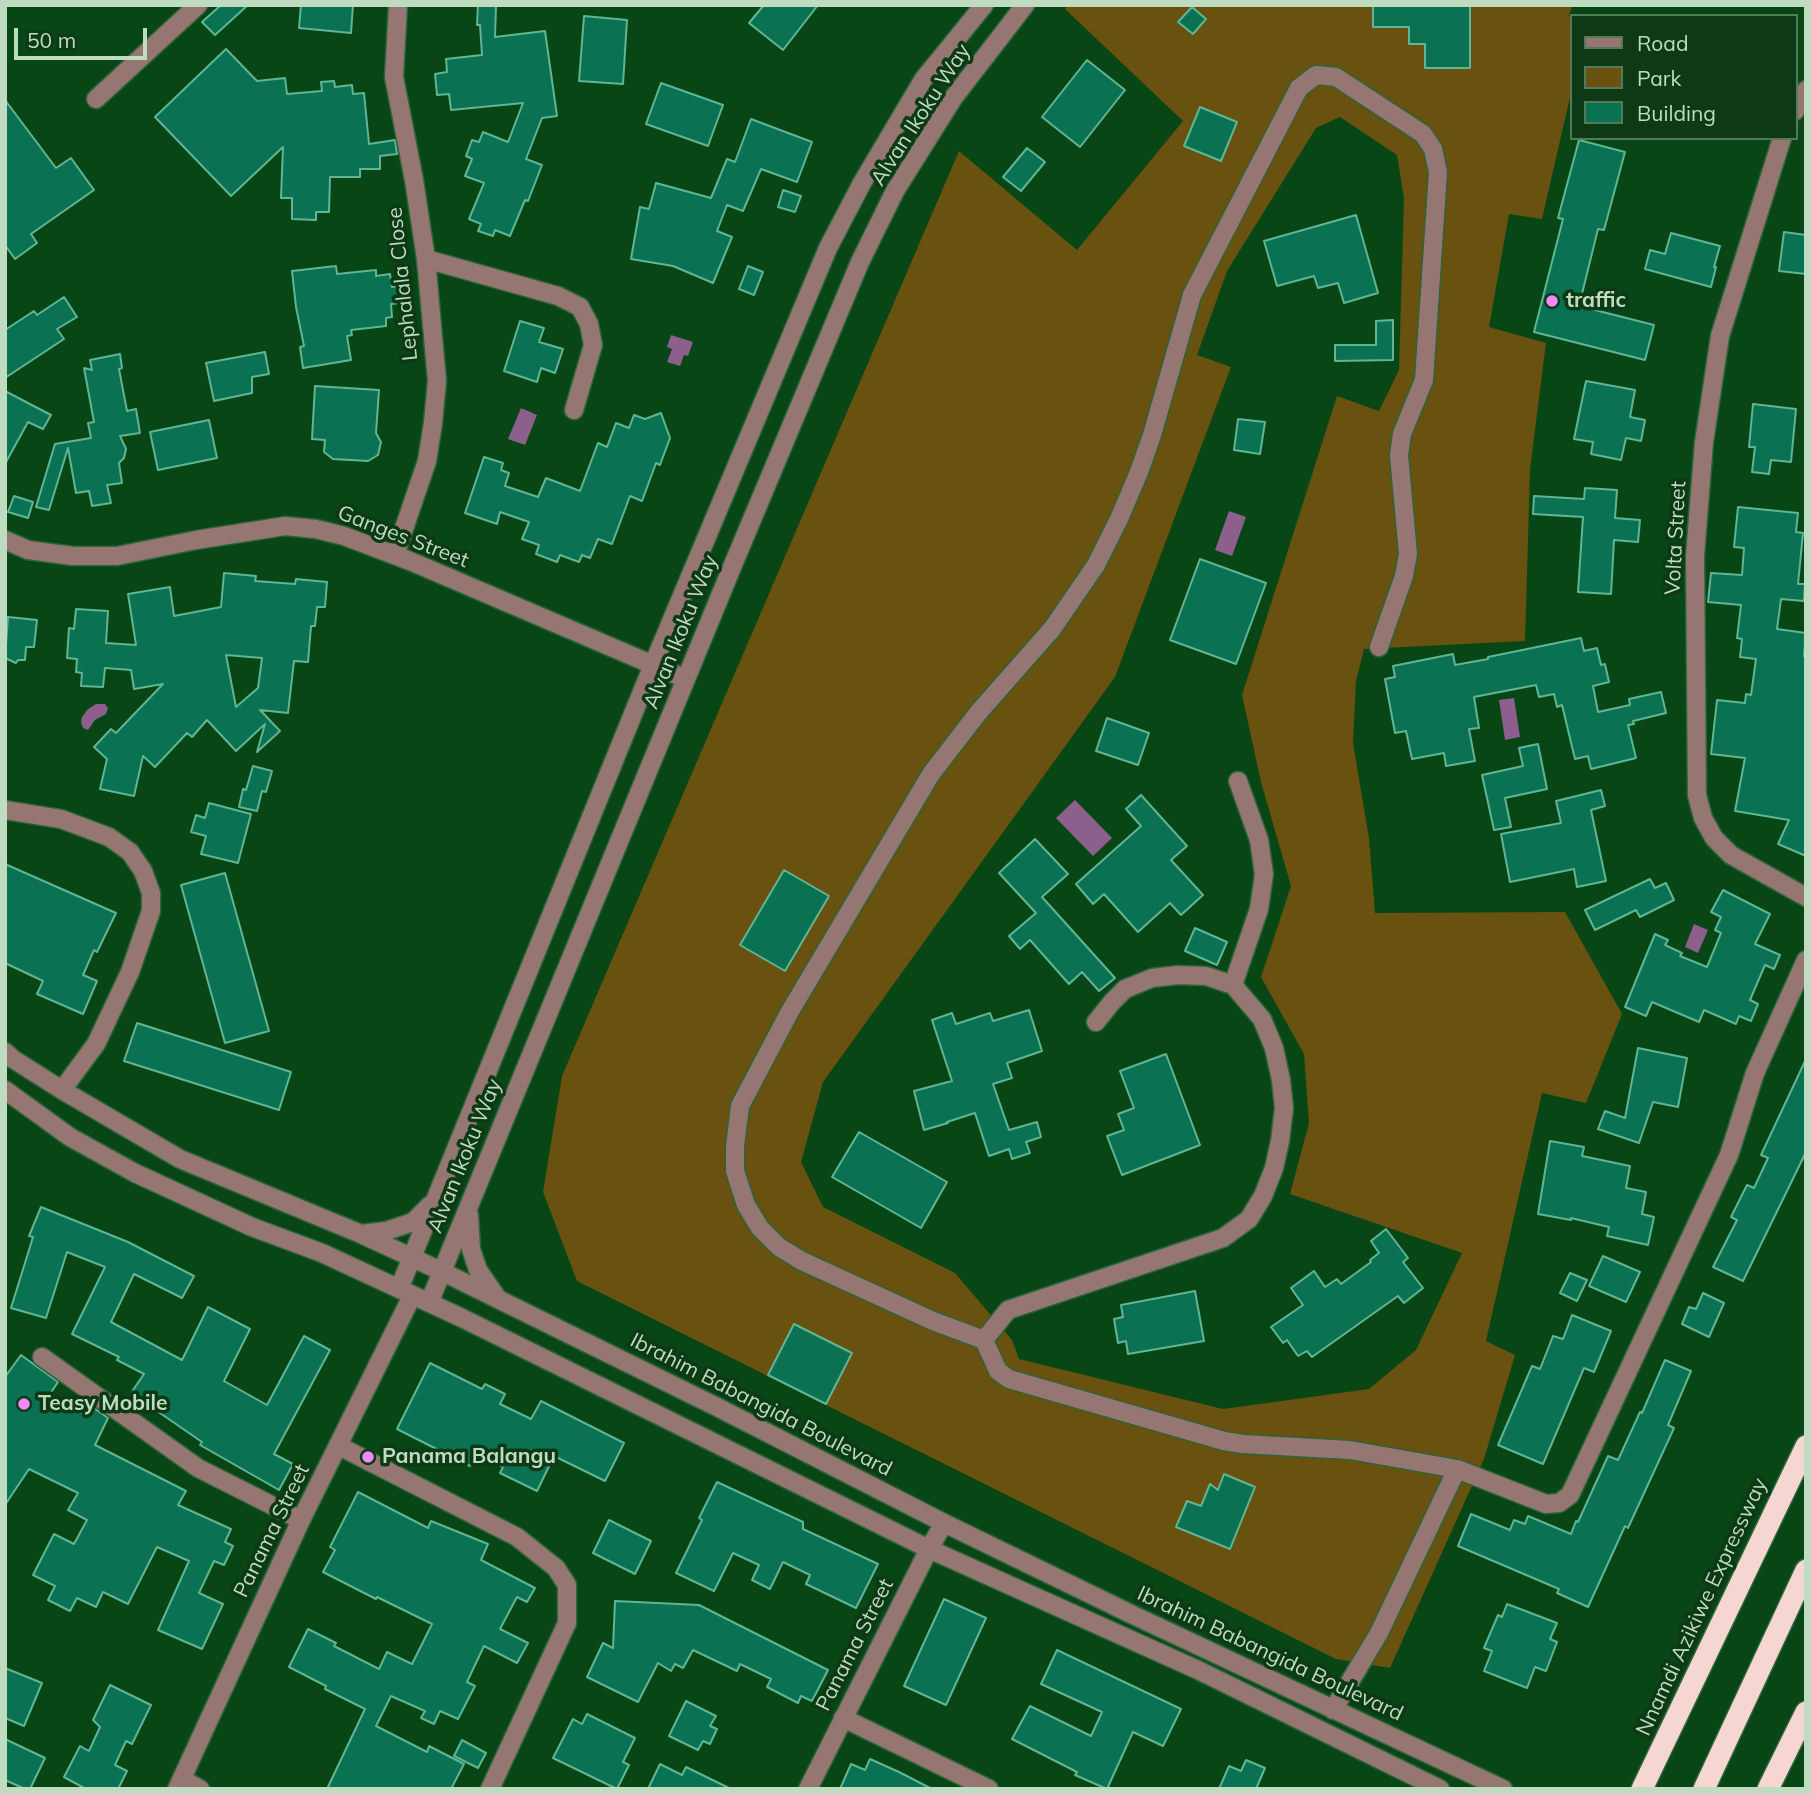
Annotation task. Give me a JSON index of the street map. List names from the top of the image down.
{
  "streets": {
    "highway": ["Nnamdi Azikiwe Expressway"],
    "street": [
      "Alvan Ikoku Way",
      "Lephalala Close",
      "Ganges Street",
      "Volta Street",
      "Ibrahim Babangida Boulevard",
      "Panama Street"
    ]
  },
  "crossings": [
    ["Alvan Ikoku Way", "Ganges Street"],
    ["Alvan Ikoku Way", "Ibrahim Babangida Boulevard"],
    ["Alvan Ikoku Way", "Panama Street"],
    ["Lephalala Close", "Ganges Street"],
    ["Ibrahim Babangida Boulevard", "Panama Street"]
  ],
  "places": ["traffic", "Teasy Mobile", "Panama Balangu"],
  "legend": ["Road", "Park", "Building"],
  "scale_bar": "50 m"
}
